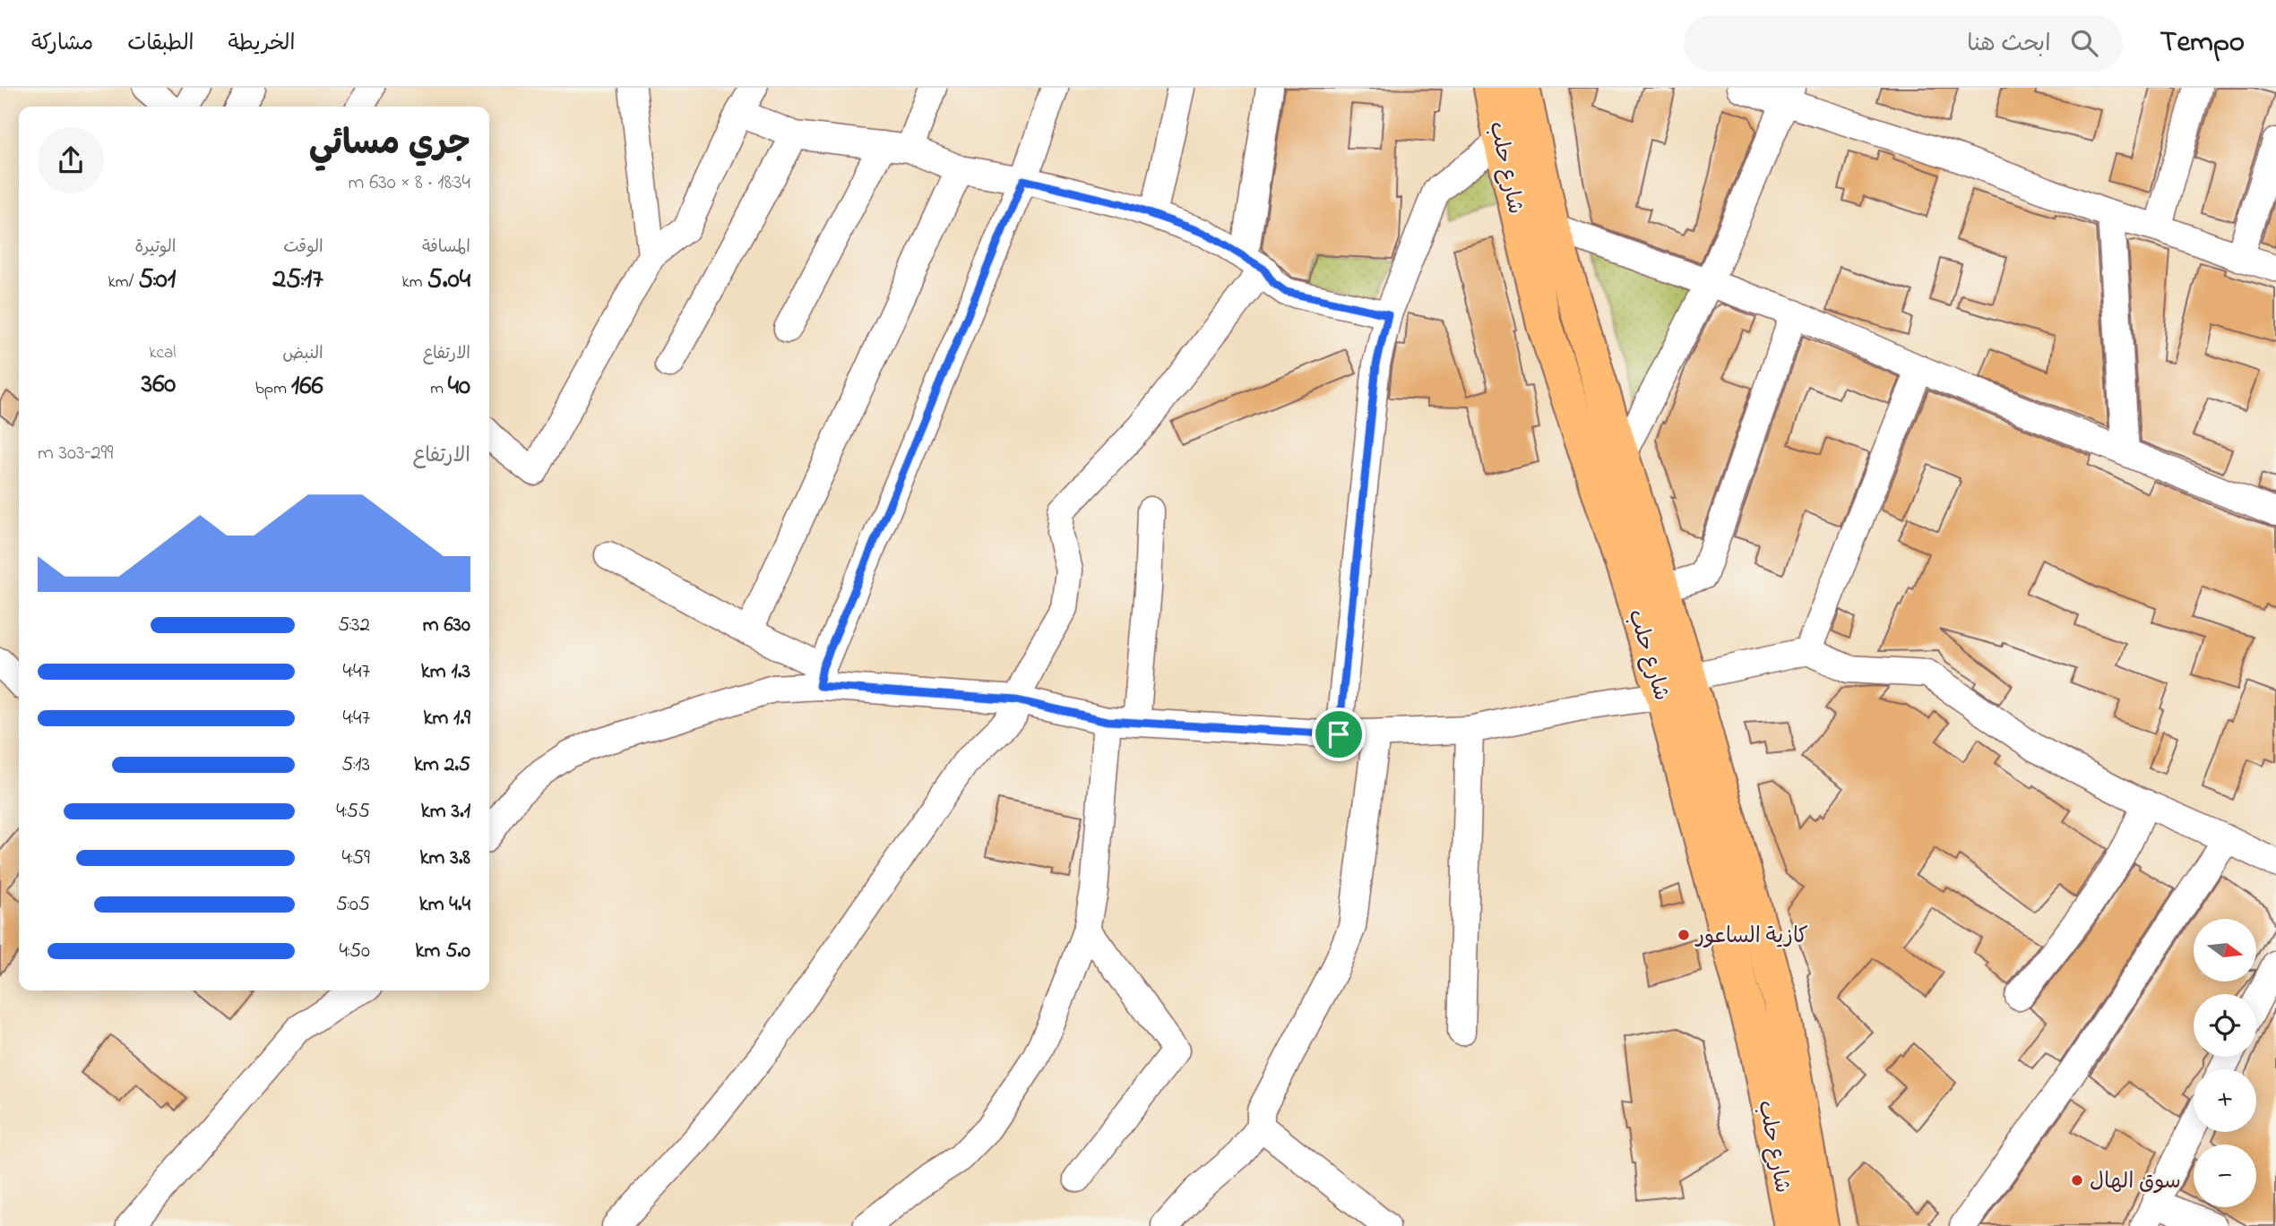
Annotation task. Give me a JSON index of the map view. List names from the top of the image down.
{
  "streets": {
    "main road": ["شارع حلب"]
  },
  "places": ["كازية الساعور", "سوق الهال"],
  "north": "right",
  "page": {
    "header": "Tempo",
    "search": "ابحث هنا",
    "nav": ["الخريطة", "الطبقات", "مشاركة"],
    "heading": ["جري مسائي", "18:34 · 8 × 630 m"],
    "stats": [
      ["المسافة", "5.04 km"],
      ["الوقت", "25:17"],
      ["الوتيرة", "5:01 /km"],
      ["الارتفاع", "40 m"],
      ["النبض", "166 bpm"],
      ["kcal", "360"]
    ],
    "chart": ["الارتفاع", "299–303 m"],
    "list": [
      {
        "name": "630 m",
        "note": "5:32"
      },
      {
        "name": "1.3 km",
        "note": "4:47"
      },
      {
        "name": "1.9 km",
        "note": "4:47"
      },
      {
        "name": "2.5 km",
        "note": "5:13"
      },
      {
        "name": "3.1 km",
        "note": "4:55"
      },
      {
        "name": "3.8 km",
        "note": "4:59"
      },
      {
        "name": "4.4 km",
        "note": "5:05"
      },
      {
        "name": "5.0 km",
        "note": "4:50"
      }
    ],
    "map_buttons": ["+", "−"]
  }
}
